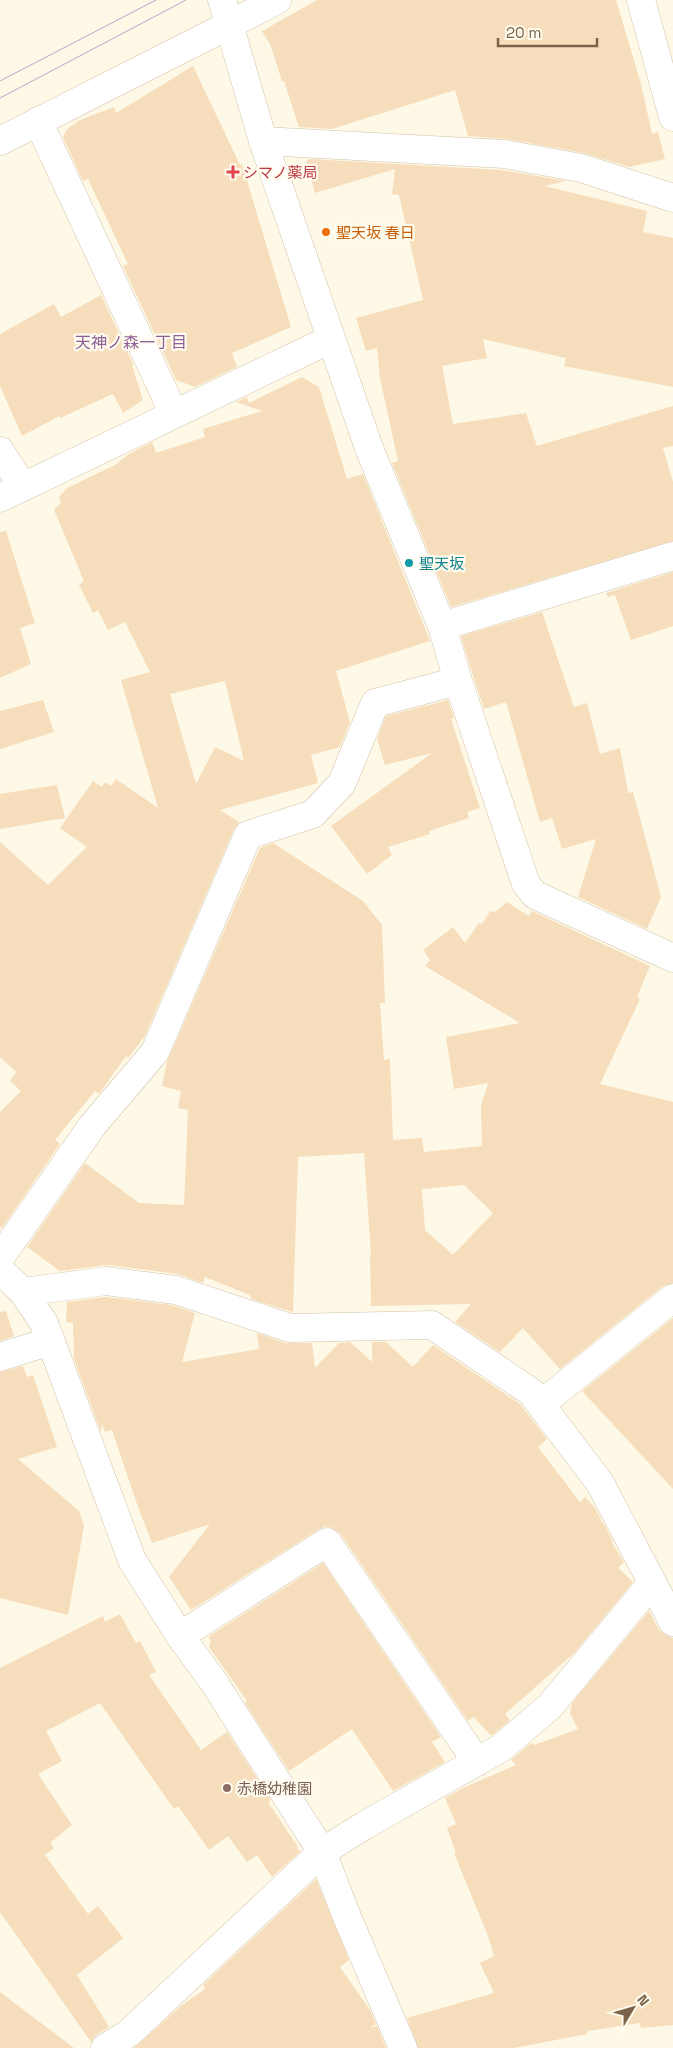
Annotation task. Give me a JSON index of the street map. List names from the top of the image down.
{
  "districts": ["天神ノ森一丁目"],
  "places": {
    "health": ["シマノ薬局"],
    "other": ["聖天坂 春日", "聖天坂", "赤橋幼稚園"]
  },
  "scale_bar": "20 m",
  "north": "top right"
}
